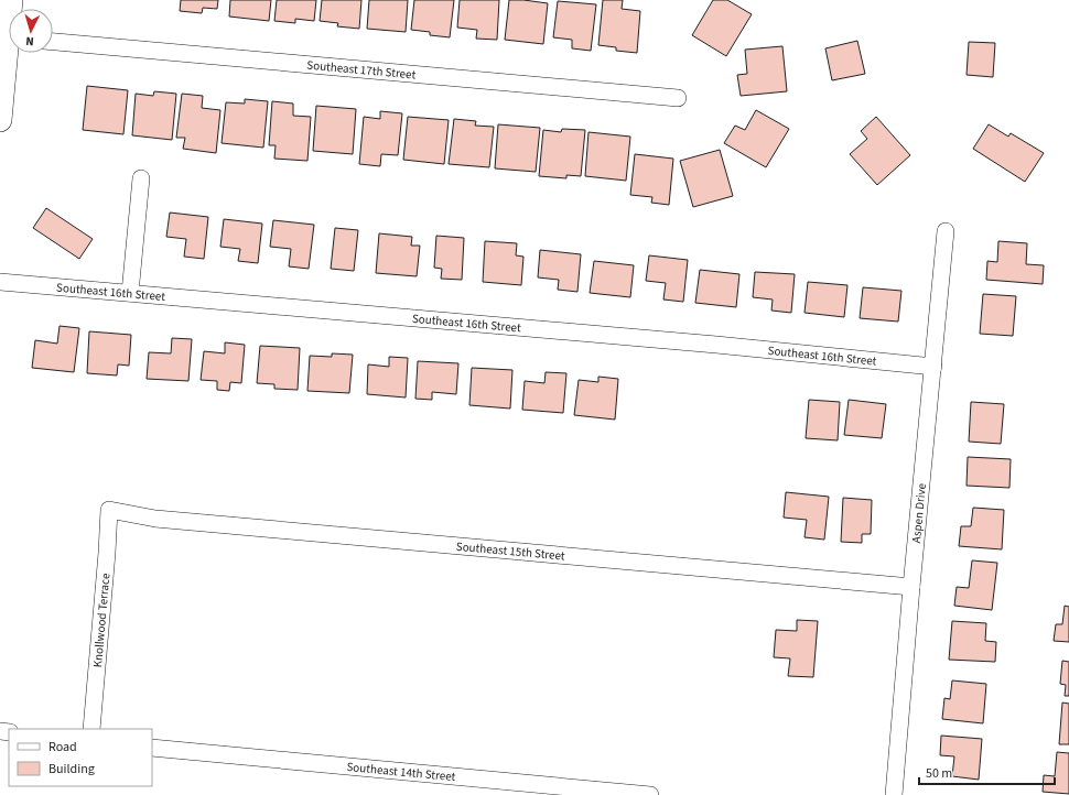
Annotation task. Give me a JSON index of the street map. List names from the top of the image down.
{
  "streets": {
    "street": [
      "Southeast 17th Street",
      "Southeast 16th Street",
      "Aspen Drive",
      "Southeast 15th Street",
      "Knollwood Terrace",
      "Southeast 14th Street"
    ]
  },
  "crossings": [
    ["Southeast 16th Street", "Aspen Drive"],
    ["Aspen Drive", "Southeast 15th Street"],
    ["Southeast 15th Street", "Knollwood Terrace"]
  ],
  "legend": ["Road", "Building"],
  "scale_bar": "50 m",
  "north": "bottom"
}
